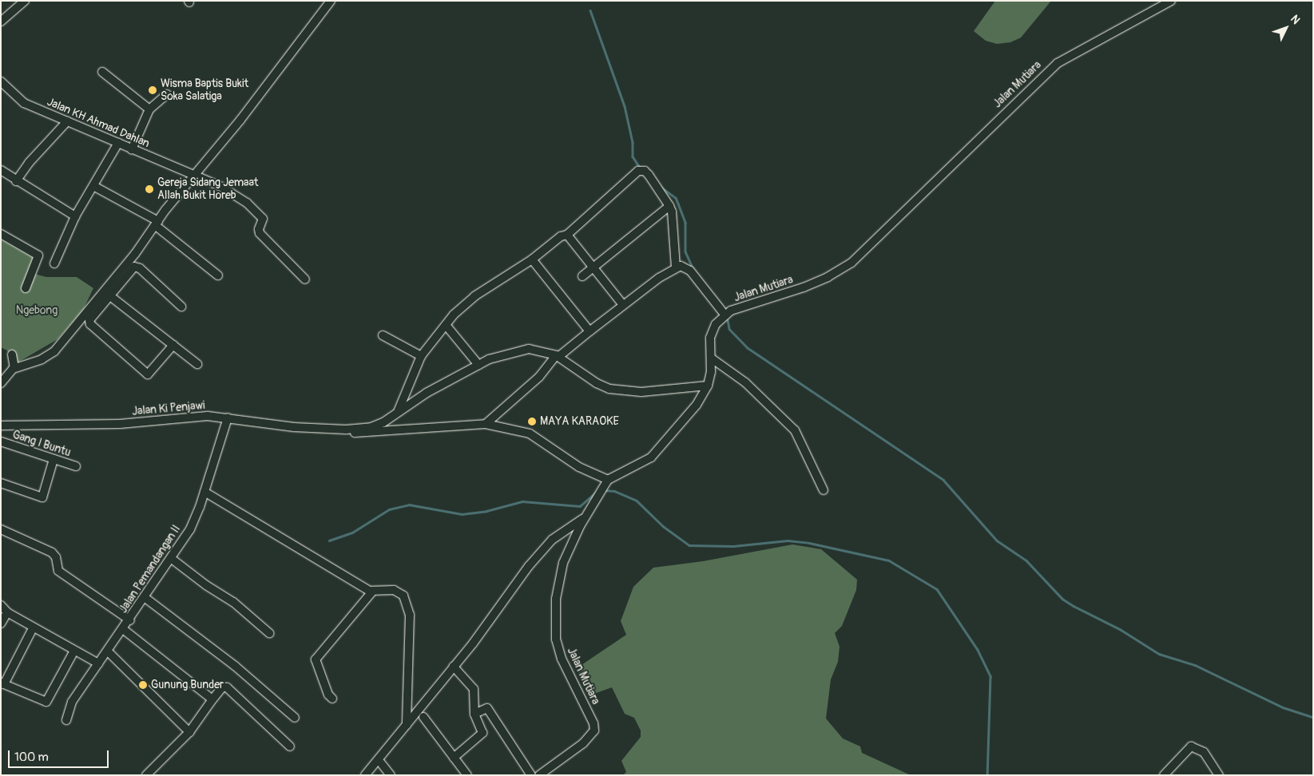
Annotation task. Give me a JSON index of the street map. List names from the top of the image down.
{
  "streets": {
    "street": [
      "Jalan Mutiara",
      "Jalan KH Ahmad Dahlan",
      "Jalan Ki Penjawi",
      "Gang I Buntu",
      "Jalan Pemandangan II"
    ]
  },
  "crossings": [
    ["Jalan Ki Penjawi", "Jalan Pemandangan II"]
  ],
  "parks": ["Ngebong"],
  "places": [
    "Wisma Baptis Bukit Soka Salatiga",
    "Gereja Sidang Jemaat Allah Bukit Horeb",
    "MAYA KARAOKE",
    "Gunung Bunder"
  ],
  "scale_bar": "100 m",
  "north": "top right"
}
